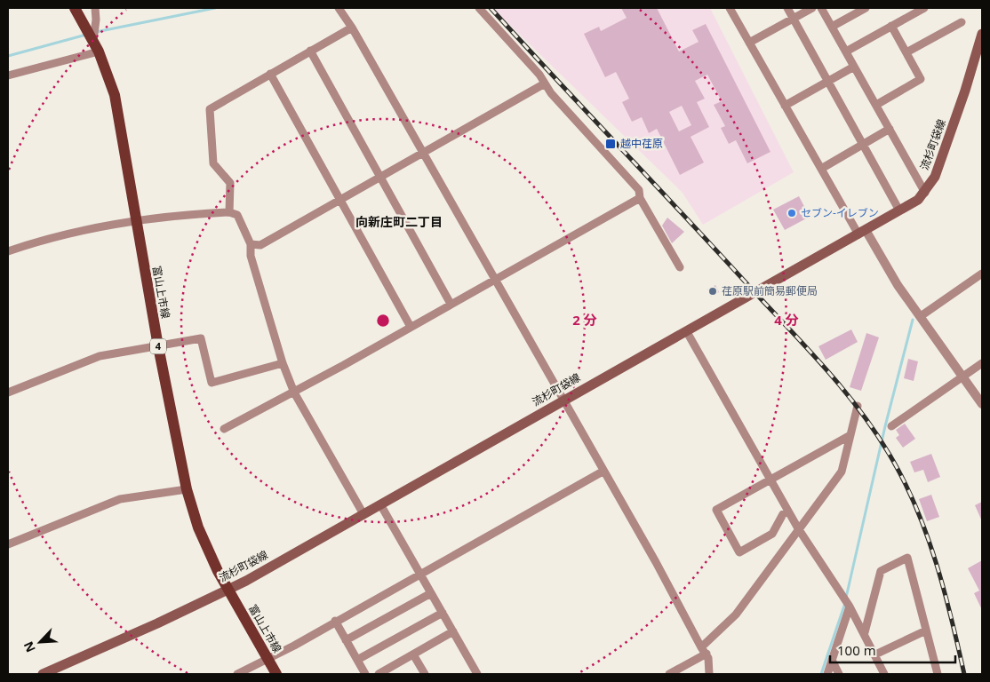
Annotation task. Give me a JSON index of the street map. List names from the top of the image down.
{
  "streets": {
    "main road": ["流杉町袋線", "富山上市線", "4"]
  },
  "crossings": [
    ["流杉町袋線", "富山上市線"]
  ],
  "districts": ["向新庄町二丁目"],
  "places": {
    "transit": ["越中荏原"],
    "other": ["セブン-イレブン", "荏原駅前簡易郵便局"]
  },
  "scale_bar": "100 m",
  "north": "bottom left",
  "rings": ["2 分", "4 分"]
}
